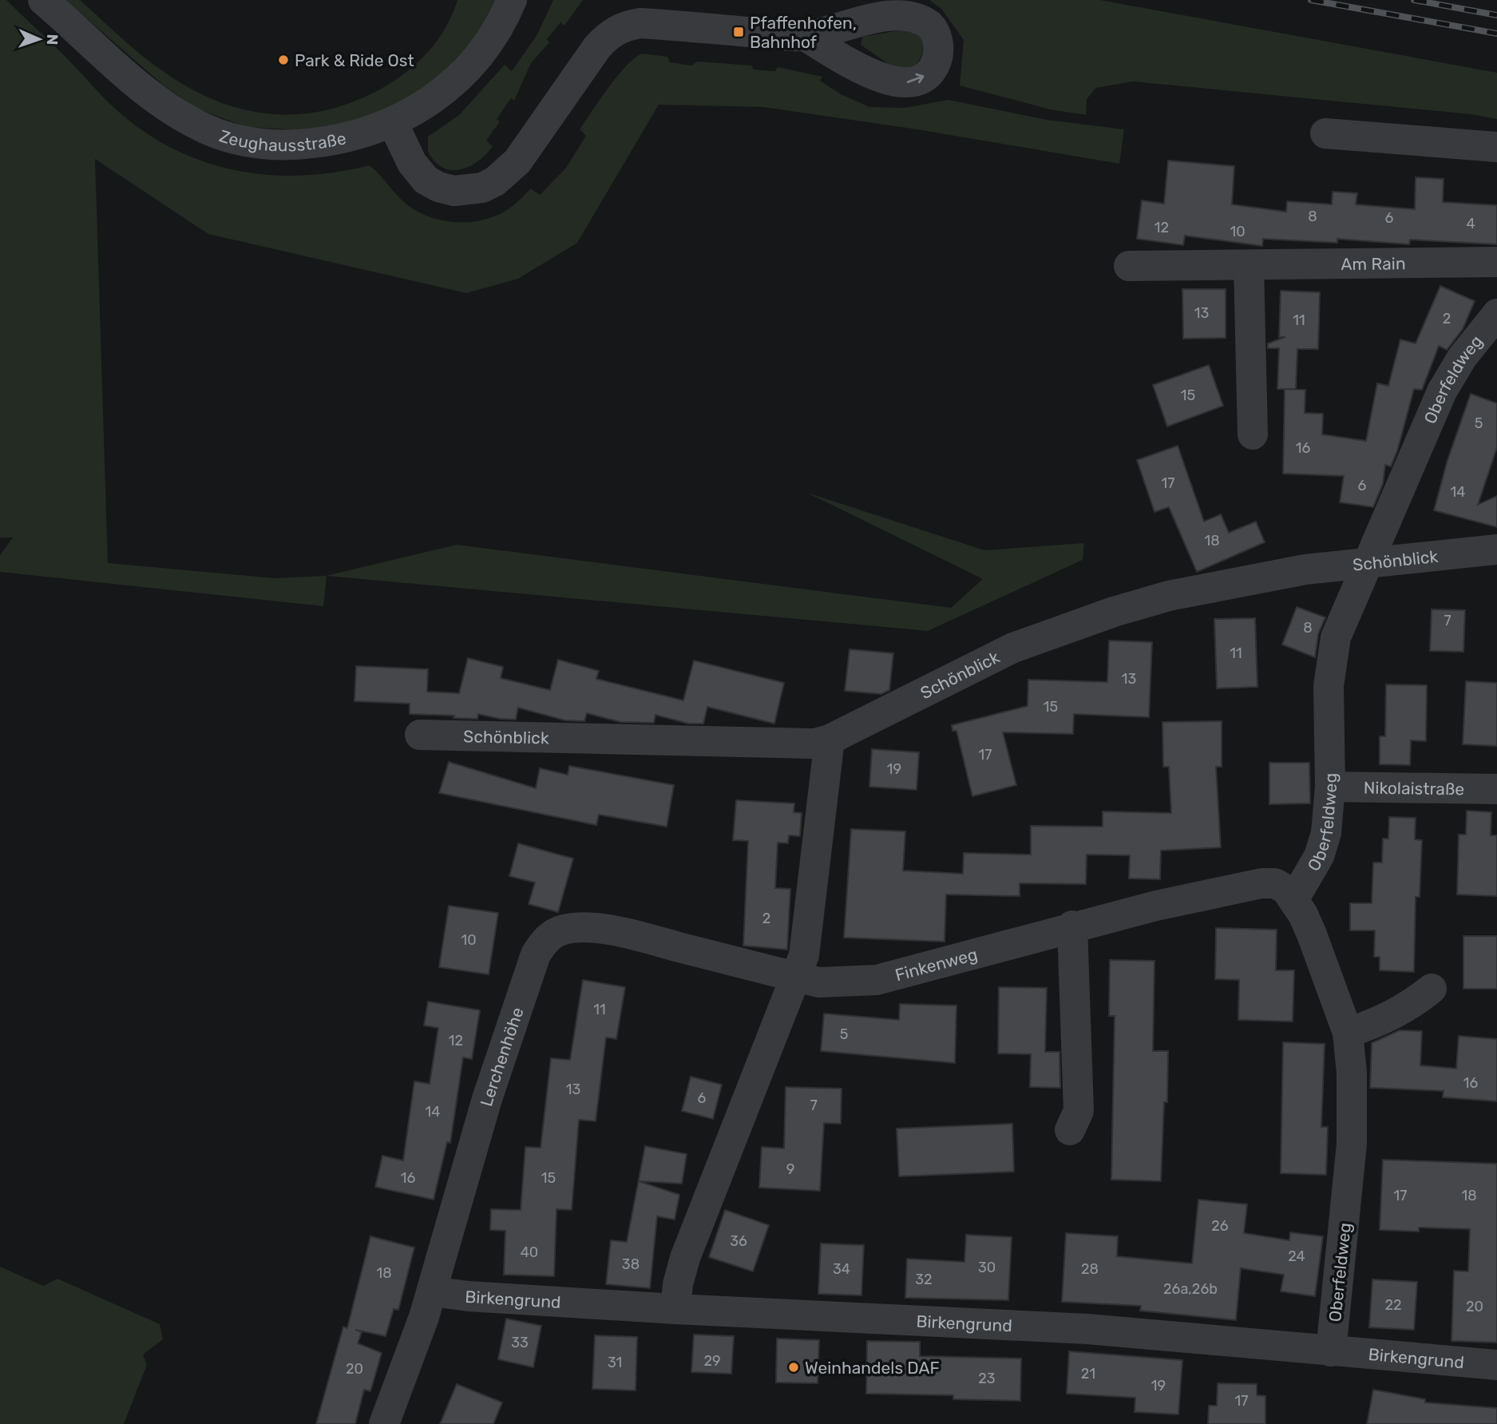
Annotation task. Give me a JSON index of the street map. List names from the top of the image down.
{
  "streets": {
    "street": [
      "Zeughausstraße",
      "Am Rain",
      "Oberfeldweg",
      "Schönblick",
      "Nikolaistraße",
      "Finkenweg",
      "Lerchenhöhe",
      "Birkengrund"
    ]
  },
  "crossings": [
    ["Oberfeldweg", "Schönblick"],
    ["Oberfeldweg", "Nikolaistraße"],
    ["Oberfeldweg", "Finkenweg"],
    ["Oberfeldweg", "Birkengrund"],
    ["Finkenweg", "Lerchenhöhe"],
    ["Lerchenhöhe", "Birkengrund"]
  ],
  "places": {
    "transit": ["Pfaffenhofen, Bahnhof"],
    "other": ["Park & Ride Ost", "Weinhandels DAF"]
  },
  "house_numbers": [
    "8",
    "6",
    "4",
    "12",
    "10",
    "13",
    "2",
    "11",
    "15",
    "5",
    "16",
    "17",
    "6",
    "14",
    "18",
    "7",
    "8",
    "11",
    "13",
    "15",
    "17",
    "19",
    "2",
    "10",
    "11",
    "5",
    "12",
    "16",
    "13",
    "6",
    "7",
    "14",
    "9",
    "16",
    "15",
    "17",
    "18",
    "26",
    "36",
    "40",
    "24",
    "38",
    "30",
    "34",
    "28",
    "18",
    "32",
    "26a,26b",
    "22",
    "20",
    "33",
    "29",
    "31",
    "20",
    "21",
    "23",
    "19",
    "17"
  ],
  "north": "right"
}
